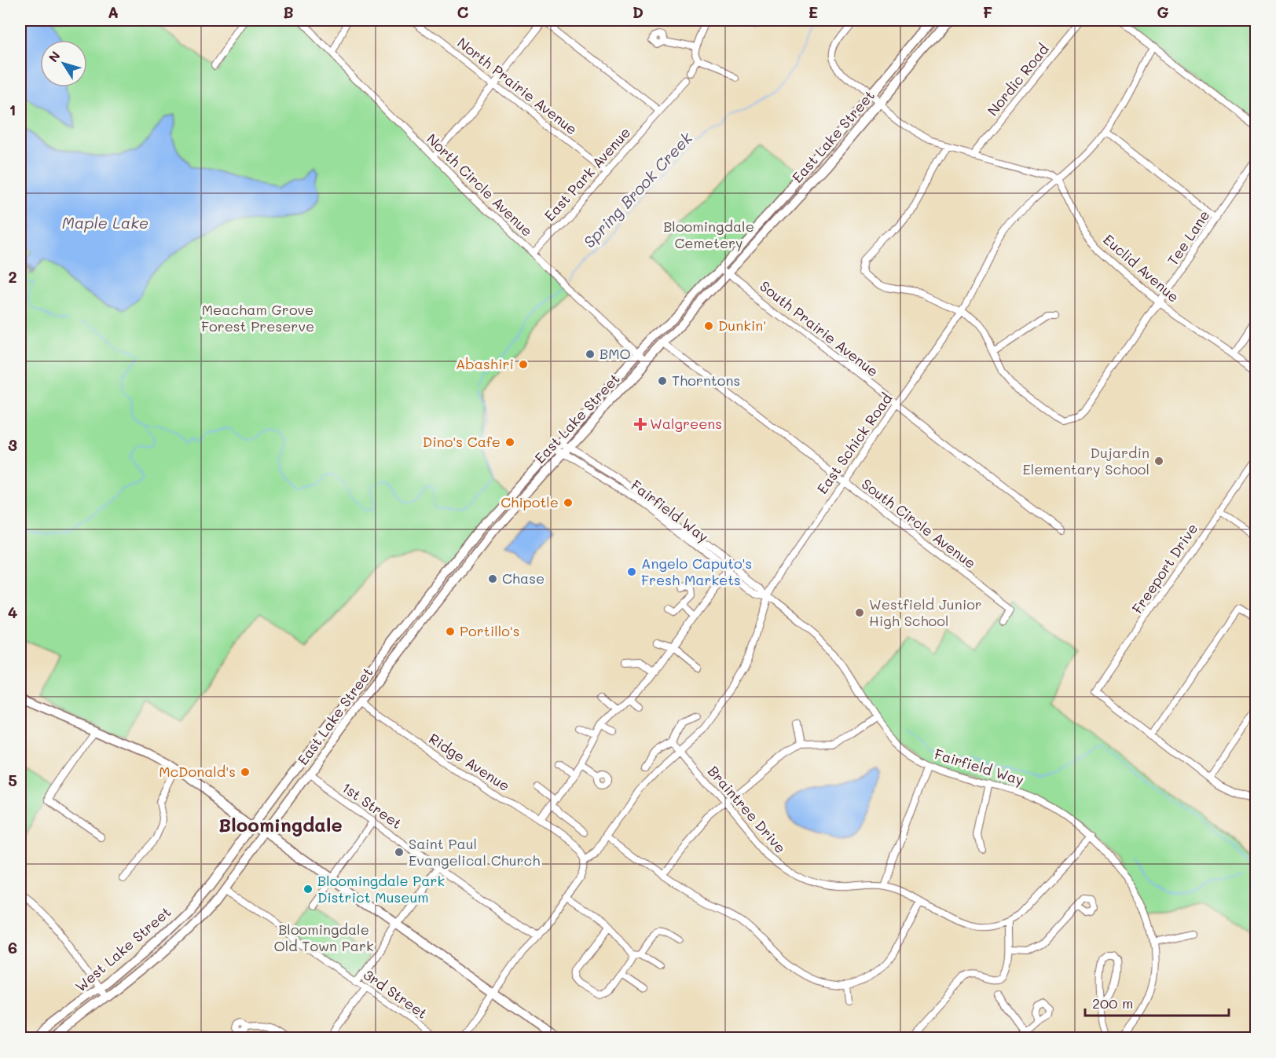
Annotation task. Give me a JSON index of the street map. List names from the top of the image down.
{
  "streets": {
    "main road": ["East Lake Street", "West Lake Street"],
    "street": [
      "Nordic Road",
      "North Prairie Avenue",
      "East Park Avenue",
      "North Circle Avenue",
      "Tee Lane",
      "Euclid Avenue",
      "South Prairie Avenue",
      "East Schick Road",
      "Fairfield Way",
      "South Circle Avenue",
      "Freeport Drive",
      "Ridge Avenue",
      "1st Street",
      "Braintree Drive",
      "3rd Street"
    ]
  },
  "crossings": [
    ["North Prairie Avenue", "East Park Avenue"],
    ["East Lake Street", "North Circle Avenue"],
    ["East Lake Street", "South Prairie Avenue"],
    ["East Lake Street", "Fairfield Way"],
    ["East Lake Street", "South Circle Avenue"],
    ["East Lake Street", "Ridge Avenue"],
    ["East Lake Street", "1st Street"],
    ["East Lake Street", "West Lake Street"],
    ["East Park Avenue", "North Circle Avenue"],
    ["Tee Lane", "Euclid Avenue"],
    ["Euclid Avenue", "East Schick Road"],
    ["South Prairie Avenue", "East Schick Road"],
    ["East Schick Road", "Fairfield Way"],
    ["East Schick Road", "South Circle Avenue"],
    ["East Schick Road", "Ridge Avenue"],
    ["East Schick Road", "Braintree Drive"],
    ["Fairfield Way", "Braintree Drive"],
    ["West Lake Street", "3rd Street"]
  ],
  "districts": ["Bloomingdale"],
  "water": ["Spring Brook Creek", "Maple Lake"],
  "parks": ["Bloomingdale Cemetery", "Meacham Grove Forest Preserve", "Bloomingdale Old Town Park"],
  "places": {
    "other": [
      "Dunkin'",
      "BMO",
      "Abashiri",
      "Thorntons",
      "Dino's Cafe",
      "Dujardin Elementary School",
      "Chipotle",
      "Angelo Caputo's Fresh Markets",
      "Chase",
      "Westfield Junior High School",
      "Portillo's",
      "McDonald's",
      "Saint Paul Evangelical Church",
      "Bloomingdale Park District Museum"
    ],
    "health": ["Walgreens"]
  },
  "scale_bar": "200 m",
  "north": "top left",
  "grid": {
    "columns": [
      "A",
      "B",
      "C",
      "D",
      "E",
      "F",
      "G"
    ],
    "rows": [
      "1",
      "2",
      "3",
      "4",
      "5",
      "6"
    ]
  }
}
